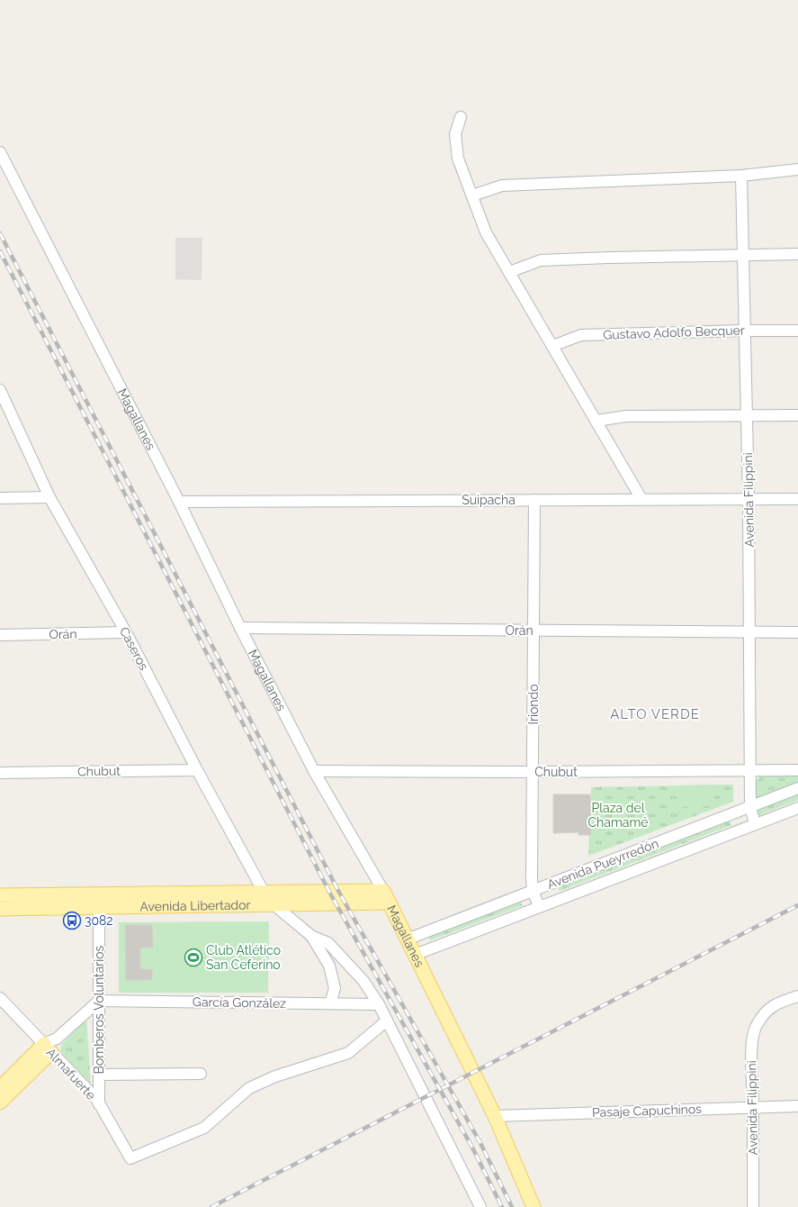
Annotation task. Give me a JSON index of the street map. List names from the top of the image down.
{
  "streets": {
    "main road": ["Magallanes", "Avenida Libertador"],
    "street": [
      "Gustavo Adolfo Becquer",
      "Suipacha",
      "Avenida Filippini",
      "Orán",
      "Caseros",
      "Iriondo",
      "Chubut",
      "Avenida Pueyrredón",
      "García González",
      "Bomberos Voluntarios",
      "Almafuerte",
      "Pasaje Capuchinos"
    ]
  },
  "crossings": [
    ["Gustavo Adolfo Becquer", "Avenida Filippini"],
    ["Magallanes", "Suipacha"],
    ["Magallanes", "Orán"],
    ["Magallanes", "Chubut"],
    ["Magallanes", "Avenida Pueyrredón"],
    ["Magallanes", "Avenida Libertador"],
    ["Magallanes", "Pasaje Capuchinos"],
    ["Suipacha", "Avenida Filippini"],
    ["Suipacha", "Iriondo"],
    ["Avenida Filippini", "Orán"],
    ["Avenida Filippini", "Chubut"],
    ["Avenida Filippini", "Avenida Pueyrredón"],
    ["Avenida Filippini", "Pasaje Capuchinos"],
    ["Orán", "Caseros"],
    ["Orán", "Iriondo"],
    ["Caseros", "Chubut"],
    ["Caseros", "Avenida Libertador"],
    ["Iriondo", "Chubut"],
    ["Iriondo", "Avenida Pueyrredón"],
    ["Avenida Libertador", "Bomberos Voluntarios"],
    ["García González", "Bomberos Voluntarios"],
    ["Bomberos Voluntarios", "Almafuerte"]
  ],
  "districts": ["ALTO VERDE"],
  "parks": ["Plaza del Chamamé"],
  "places": {
    "bus stop": ["3082"],
    "sports": ["Club Atlético San Ceferino"]
  }
}
